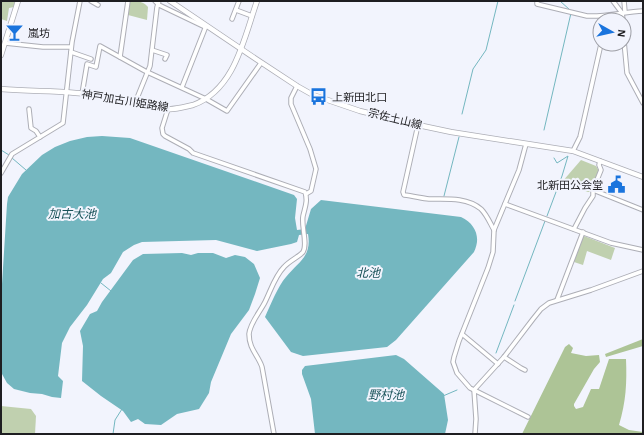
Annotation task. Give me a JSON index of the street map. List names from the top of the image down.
{
  "streets": {
    "main road": ["神戸加古川姫路線", "宗佐土山線"]
  },
  "crossings": [
    ["神戸加古川姫路線", "宗佐土山線"]
  ],
  "water": ["加古大池", "北池", "野村池"],
  "places": {
    "bar": ["嵐坊"],
    "bus stop": ["上新田北口"],
    "public building": ["北新田公会堂"]
  },
  "north": "right"
}
